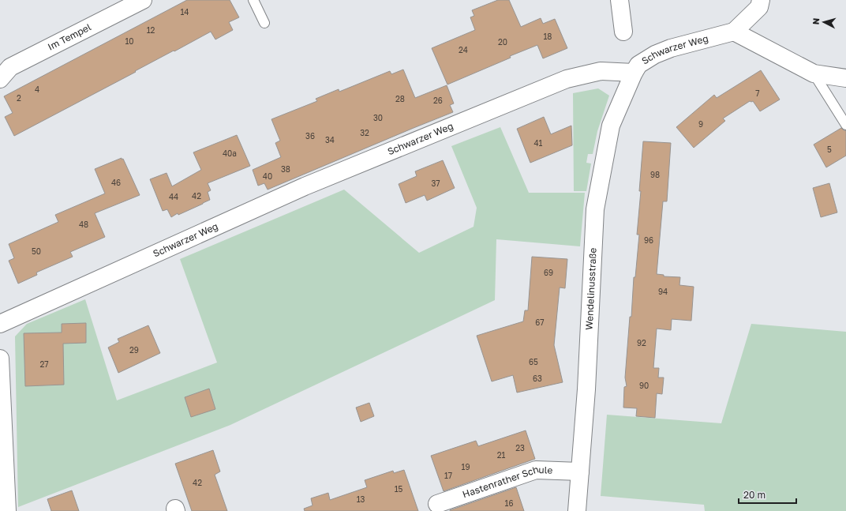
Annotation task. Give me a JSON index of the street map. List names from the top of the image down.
{
  "streets": {
    "street": [
      "Im Tempel",
      "Schwarzer Weg",
      "Wendelinusstraße",
      "Hastenrather Schule"
    ]
  },
  "crossings": [
    ["Schwarzer Weg", "Wendelinusstraße"],
    ["Wendelinusstraße", "Hastenrather Schule"]
  ],
  "house_numbers": [
    "14",
    "12",
    "18",
    "10",
    "20",
    "24",
    "4",
    "7",
    "2",
    "28",
    "26",
    "30",
    "9",
    "32",
    "36",
    "34",
    "41",
    "5",
    "40a",
    "38",
    "98",
    "40",
    "46",
    "37",
    "42",
    "44",
    "48",
    "96",
    "50",
    "69",
    "94",
    "67",
    "92",
    "29",
    "65",
    "27",
    "63",
    "90",
    "23",
    "21",
    "19",
    "17",
    "42",
    "15",
    "13",
    "16"
  ],
  "scale_bar": "20 m",
  "north": "left"
}
